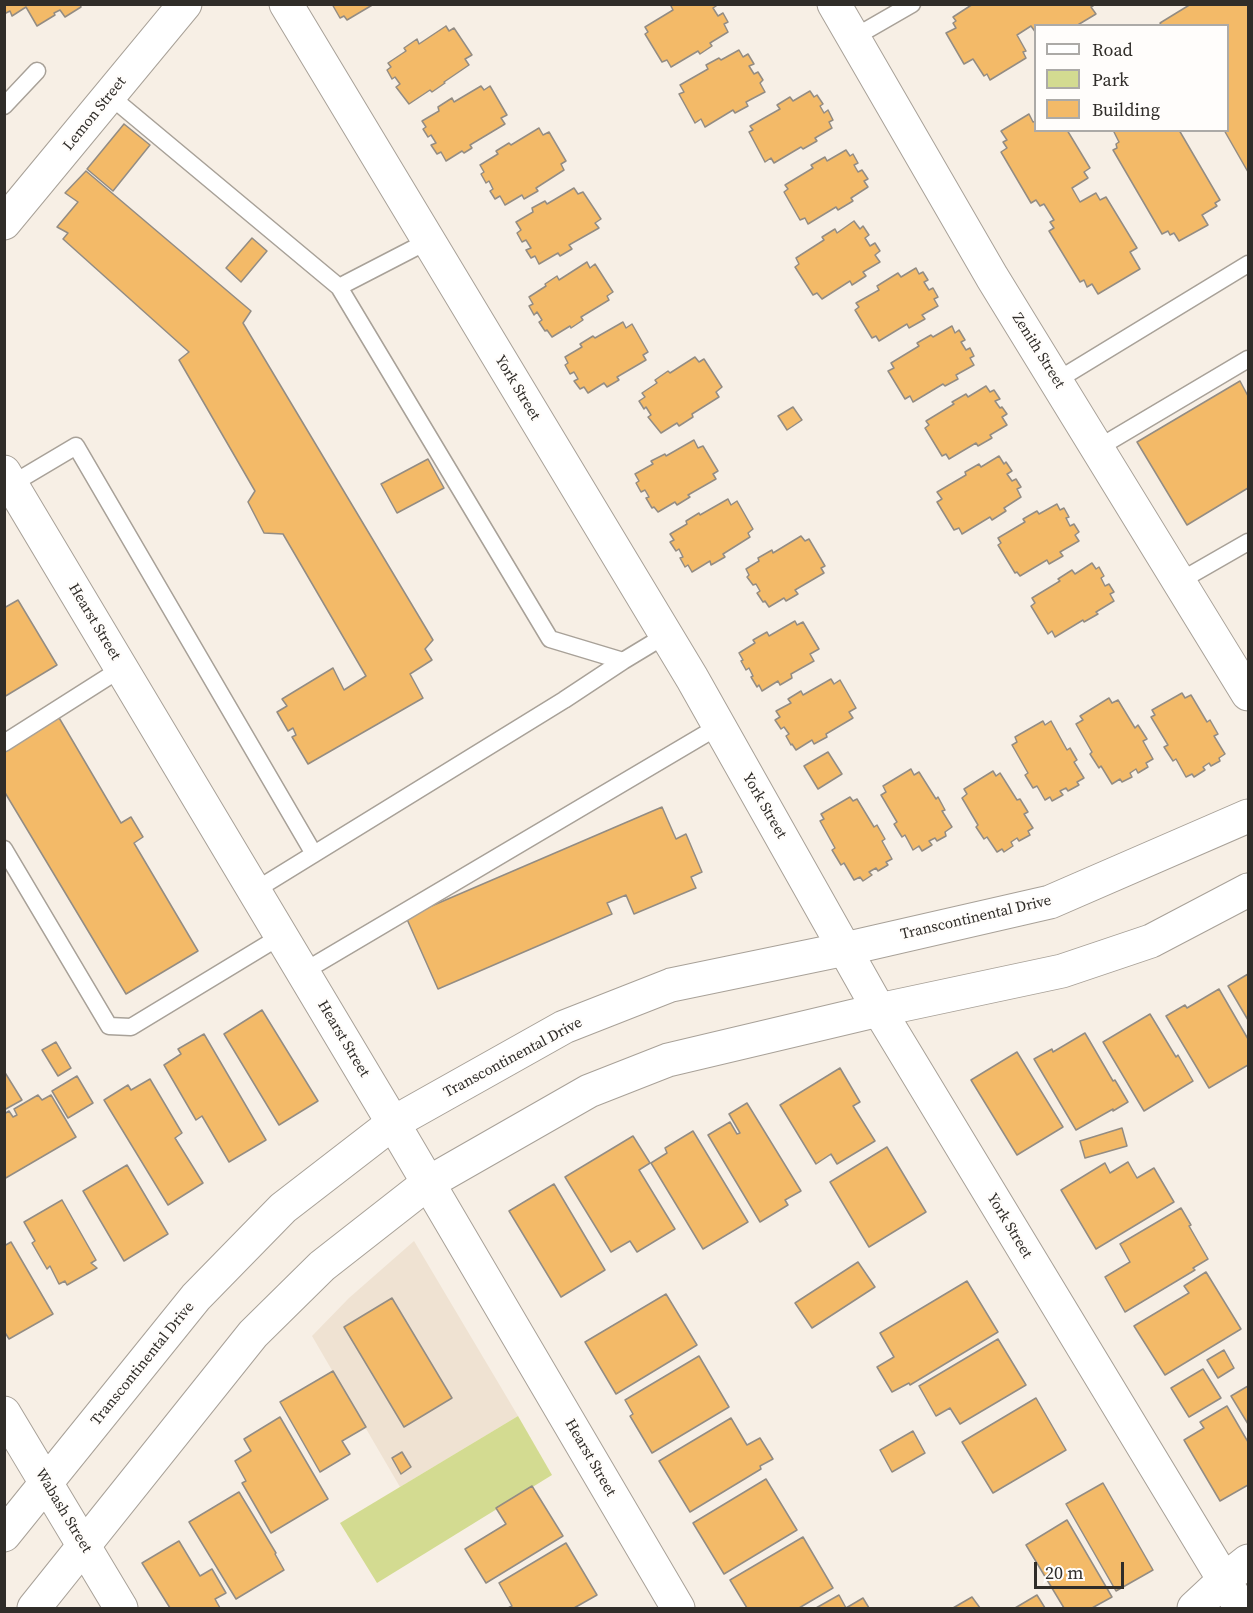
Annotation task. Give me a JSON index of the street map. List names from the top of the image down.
{
  "streets": {
    "street": [
      "Lemon Street",
      "Zenith Street",
      "York Street",
      "Hearst Street",
      "Transcontinental Drive",
      "Wabash Street"
    ]
  },
  "crossings": [
    ["York Street", "Transcontinental Drive"],
    ["Hearst Street", "Transcontinental Drive"],
    ["Transcontinental Drive", "Wabash Street"]
  ],
  "legend": ["Road", "Park", "Building"],
  "scale_bar": "20 m"
}
